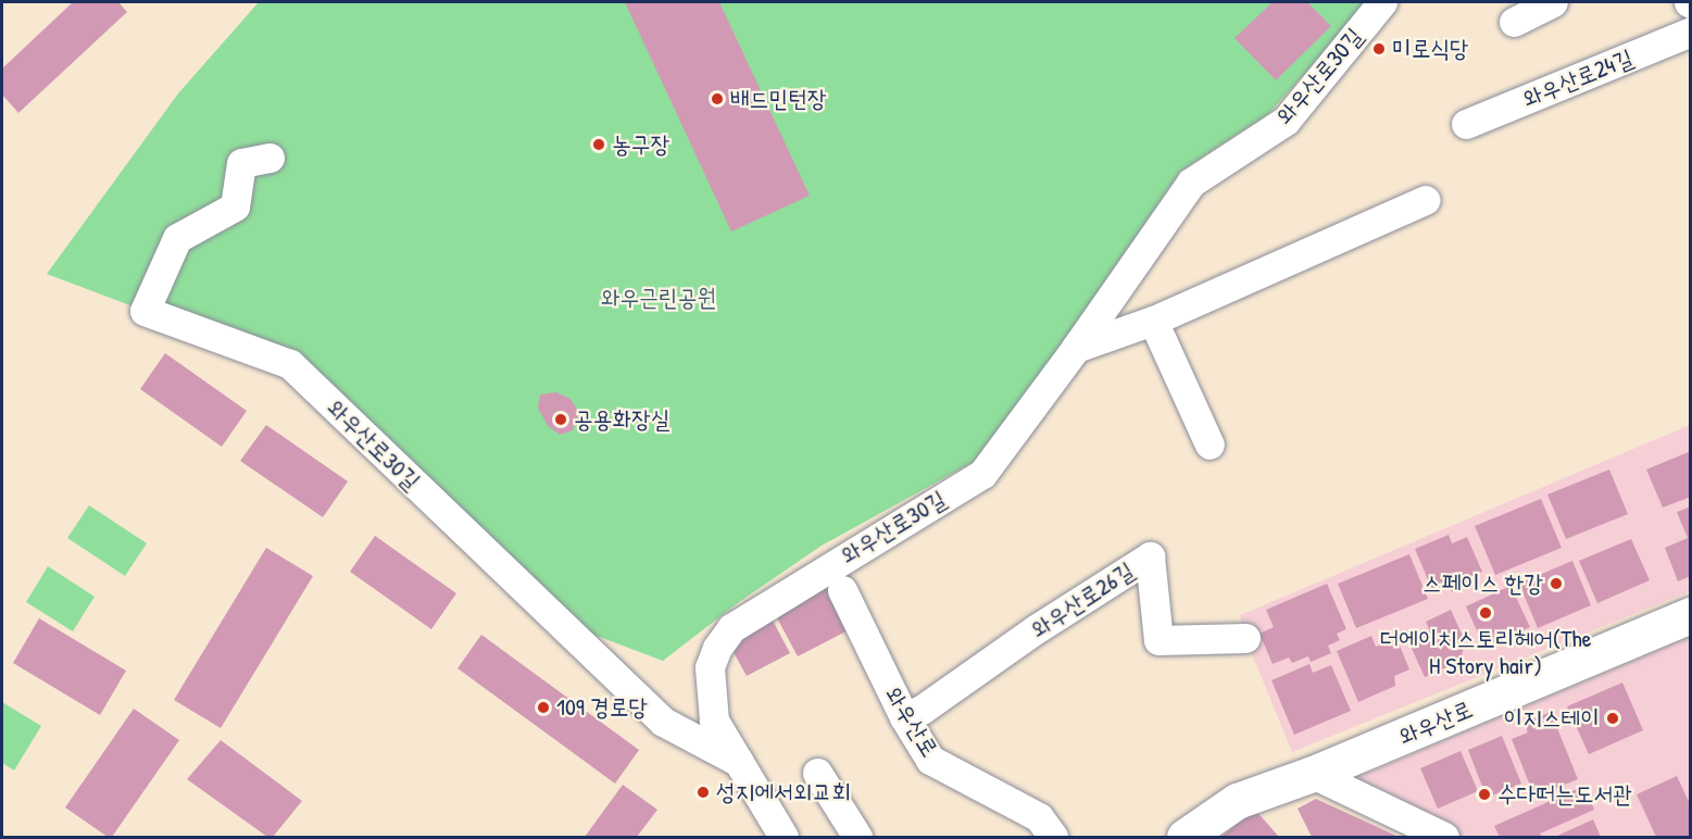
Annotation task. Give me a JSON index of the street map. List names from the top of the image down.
{
  "streets": {
    "street": [
      "와우산로30길",
      "와우산로24길",
      "와우산로26길",
      "와우산로"
    ]
  },
  "crossings": [
    ["와우산로26길", "와우산로"]
  ],
  "parks": ["와우근린공원"],
  "places": [
    "미로식당",
    "배드민턴장",
    "농구장",
    "공용화장실",
    "스페이스 한강",
    "더에이치스토리헤어(The H Story hair)",
    "109 경로당",
    "이지스테이",
    "성지에서외교회",
    "수다떠는도서관"
  ]
}
